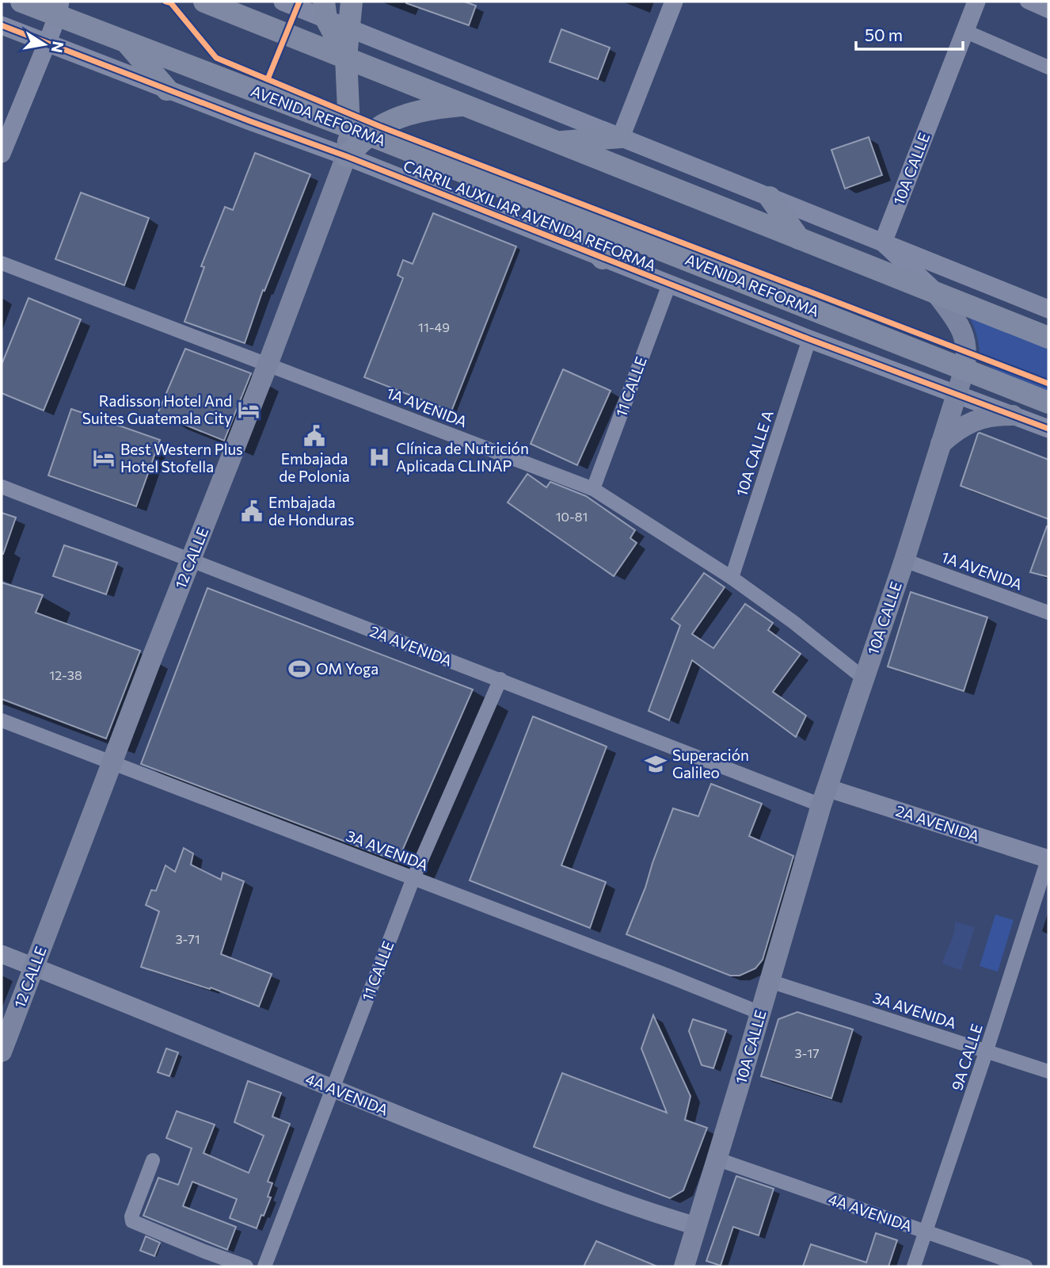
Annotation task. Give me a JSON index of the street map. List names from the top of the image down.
{
  "streets": {
    "main road": ["AVENIDA REFORMA", "10A CALLE", "12 CALLE"],
    "street": [
      "CARRIL AUXILIAR AVENIDA REFORMA",
      "11 CALLE",
      "1A AVENIDA",
      "10A CALLE A",
      "2A AVENIDA",
      "3A AVENIDA",
      "9A CALLE",
      "4A AVENIDA"
    ]
  },
  "crossings": [
    ["AVENIDA REFORMA", "10A CALLE"],
    ["AVENIDA REFORMA", "12 CALLE"],
    ["10A CALLE", "CARRIL AUXILIAR AVENIDA REFORMA"],
    ["10A CALLE", "1A AVENIDA"],
    ["10A CALLE", "2A AVENIDA"],
    ["10A CALLE", "3A AVENIDA"],
    ["10A CALLE", "4A AVENIDA"],
    ["CARRIL AUXILIAR AVENIDA REFORMA", "11 CALLE"],
    ["CARRIL AUXILIAR AVENIDA REFORMA", "10A CALLE A"],
    ["CARRIL AUXILIAR AVENIDA REFORMA", "12 CALLE"],
    ["11 CALLE", "1A AVENIDA"],
    ["11 CALLE", "2A AVENIDA"],
    ["11 CALLE", "3A AVENIDA"],
    ["11 CALLE", "4A AVENIDA"],
    ["1A AVENIDA", "10A CALLE A"],
    ["1A AVENIDA", "12 CALLE"],
    ["12 CALLE", "2A AVENIDA"],
    ["12 CALLE", "3A AVENIDA"],
    ["12 CALLE", "4A AVENIDA"],
    ["2A AVENIDA", "9A CALLE"],
    ["3A AVENIDA", "9A CALLE"],
    ["9A CALLE", "4A AVENIDA"]
  ],
  "places": {
    "hotel": ["Radisson Hotel And Suites Guatemala City", "Best Western Plus Hotel Stofella"],
    "public building": ["Embajada de Polonia", "Embajada de Honduras"],
    "hospital": ["Clínica de Nutrición Aplicada CLINAP"],
    "sports": ["OM Yoga"],
    "school or university": ["Superación Galileo"]
  },
  "house_numbers": [
    "11-49",
    "10-81",
    "12-38",
    "3-71",
    "3-17"
  ],
  "scale_bar": "50 m",
  "north": "right"
}
